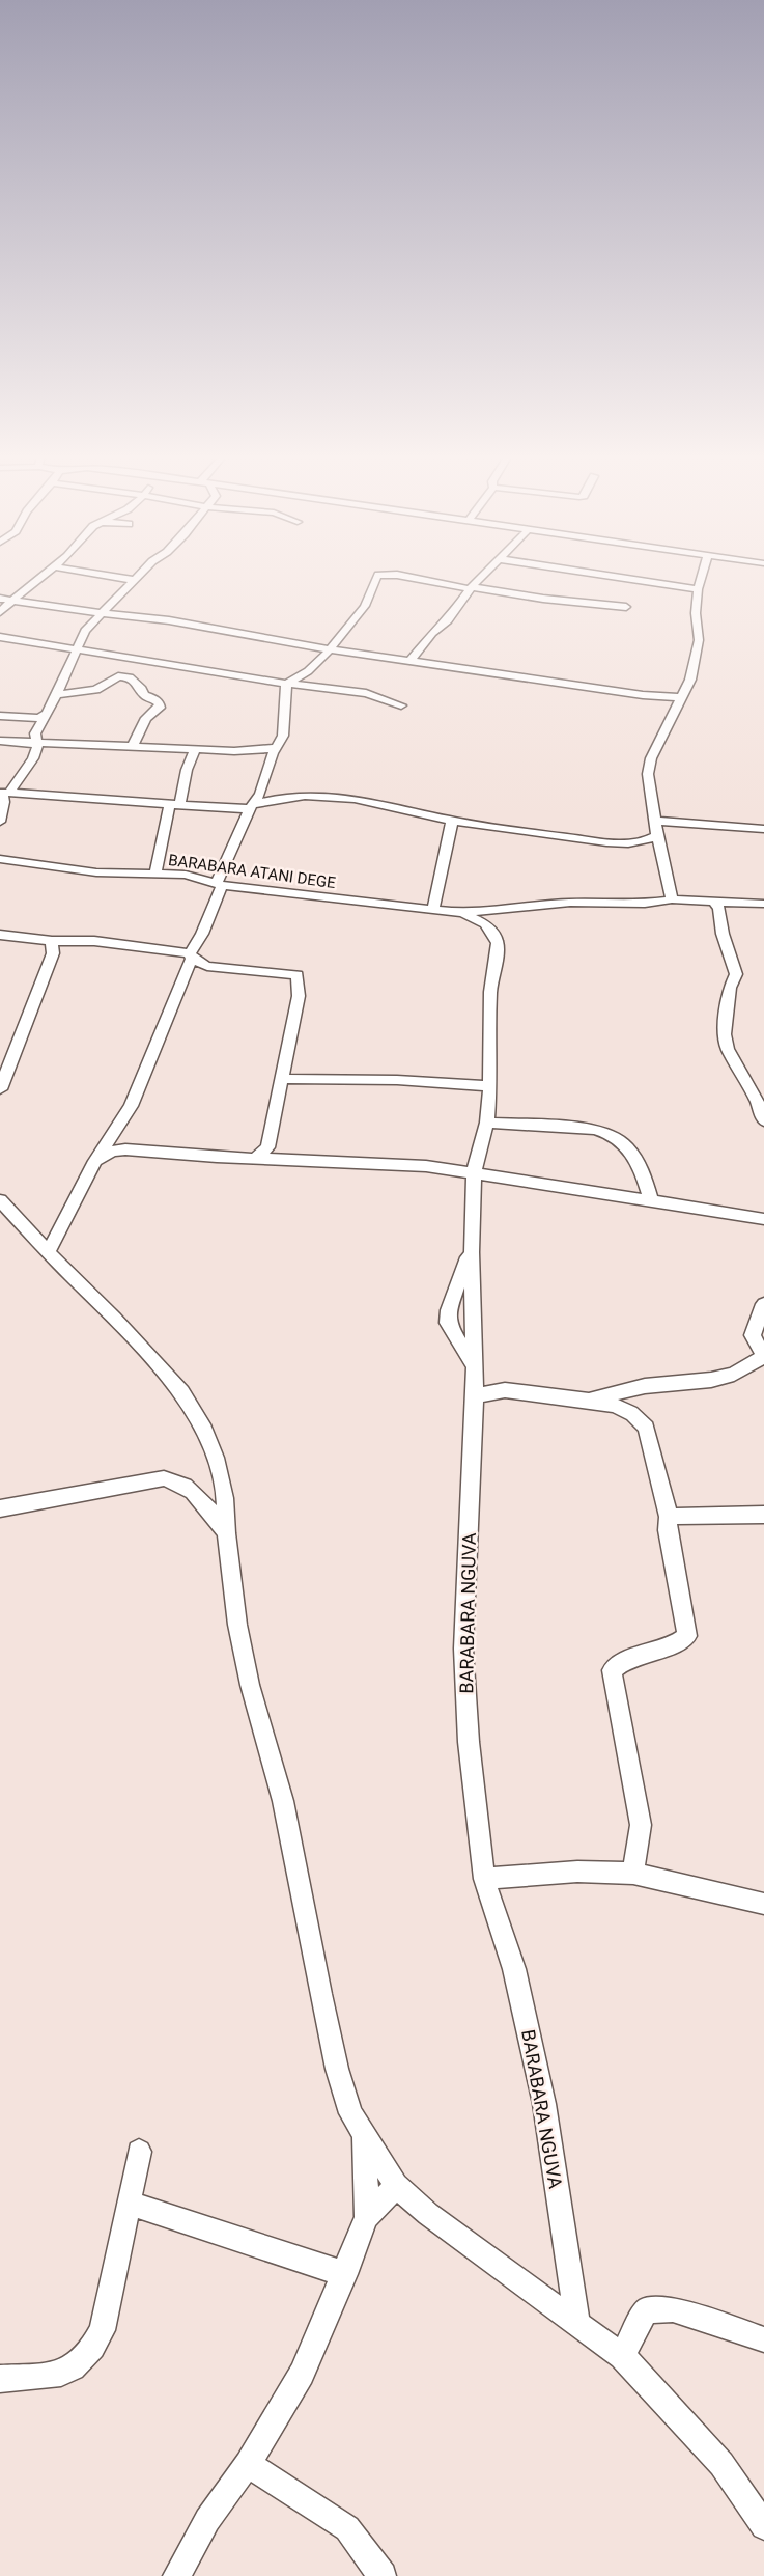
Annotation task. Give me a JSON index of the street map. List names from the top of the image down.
{
  "streets": {
    "street": ["BARABARA ATANI DEGE", "BARABARA NGUVA"]
  },
  "crossings": [
    ["BARABARA ATANI DEGE", "BARABARA NGUVA"]
  ]
}
